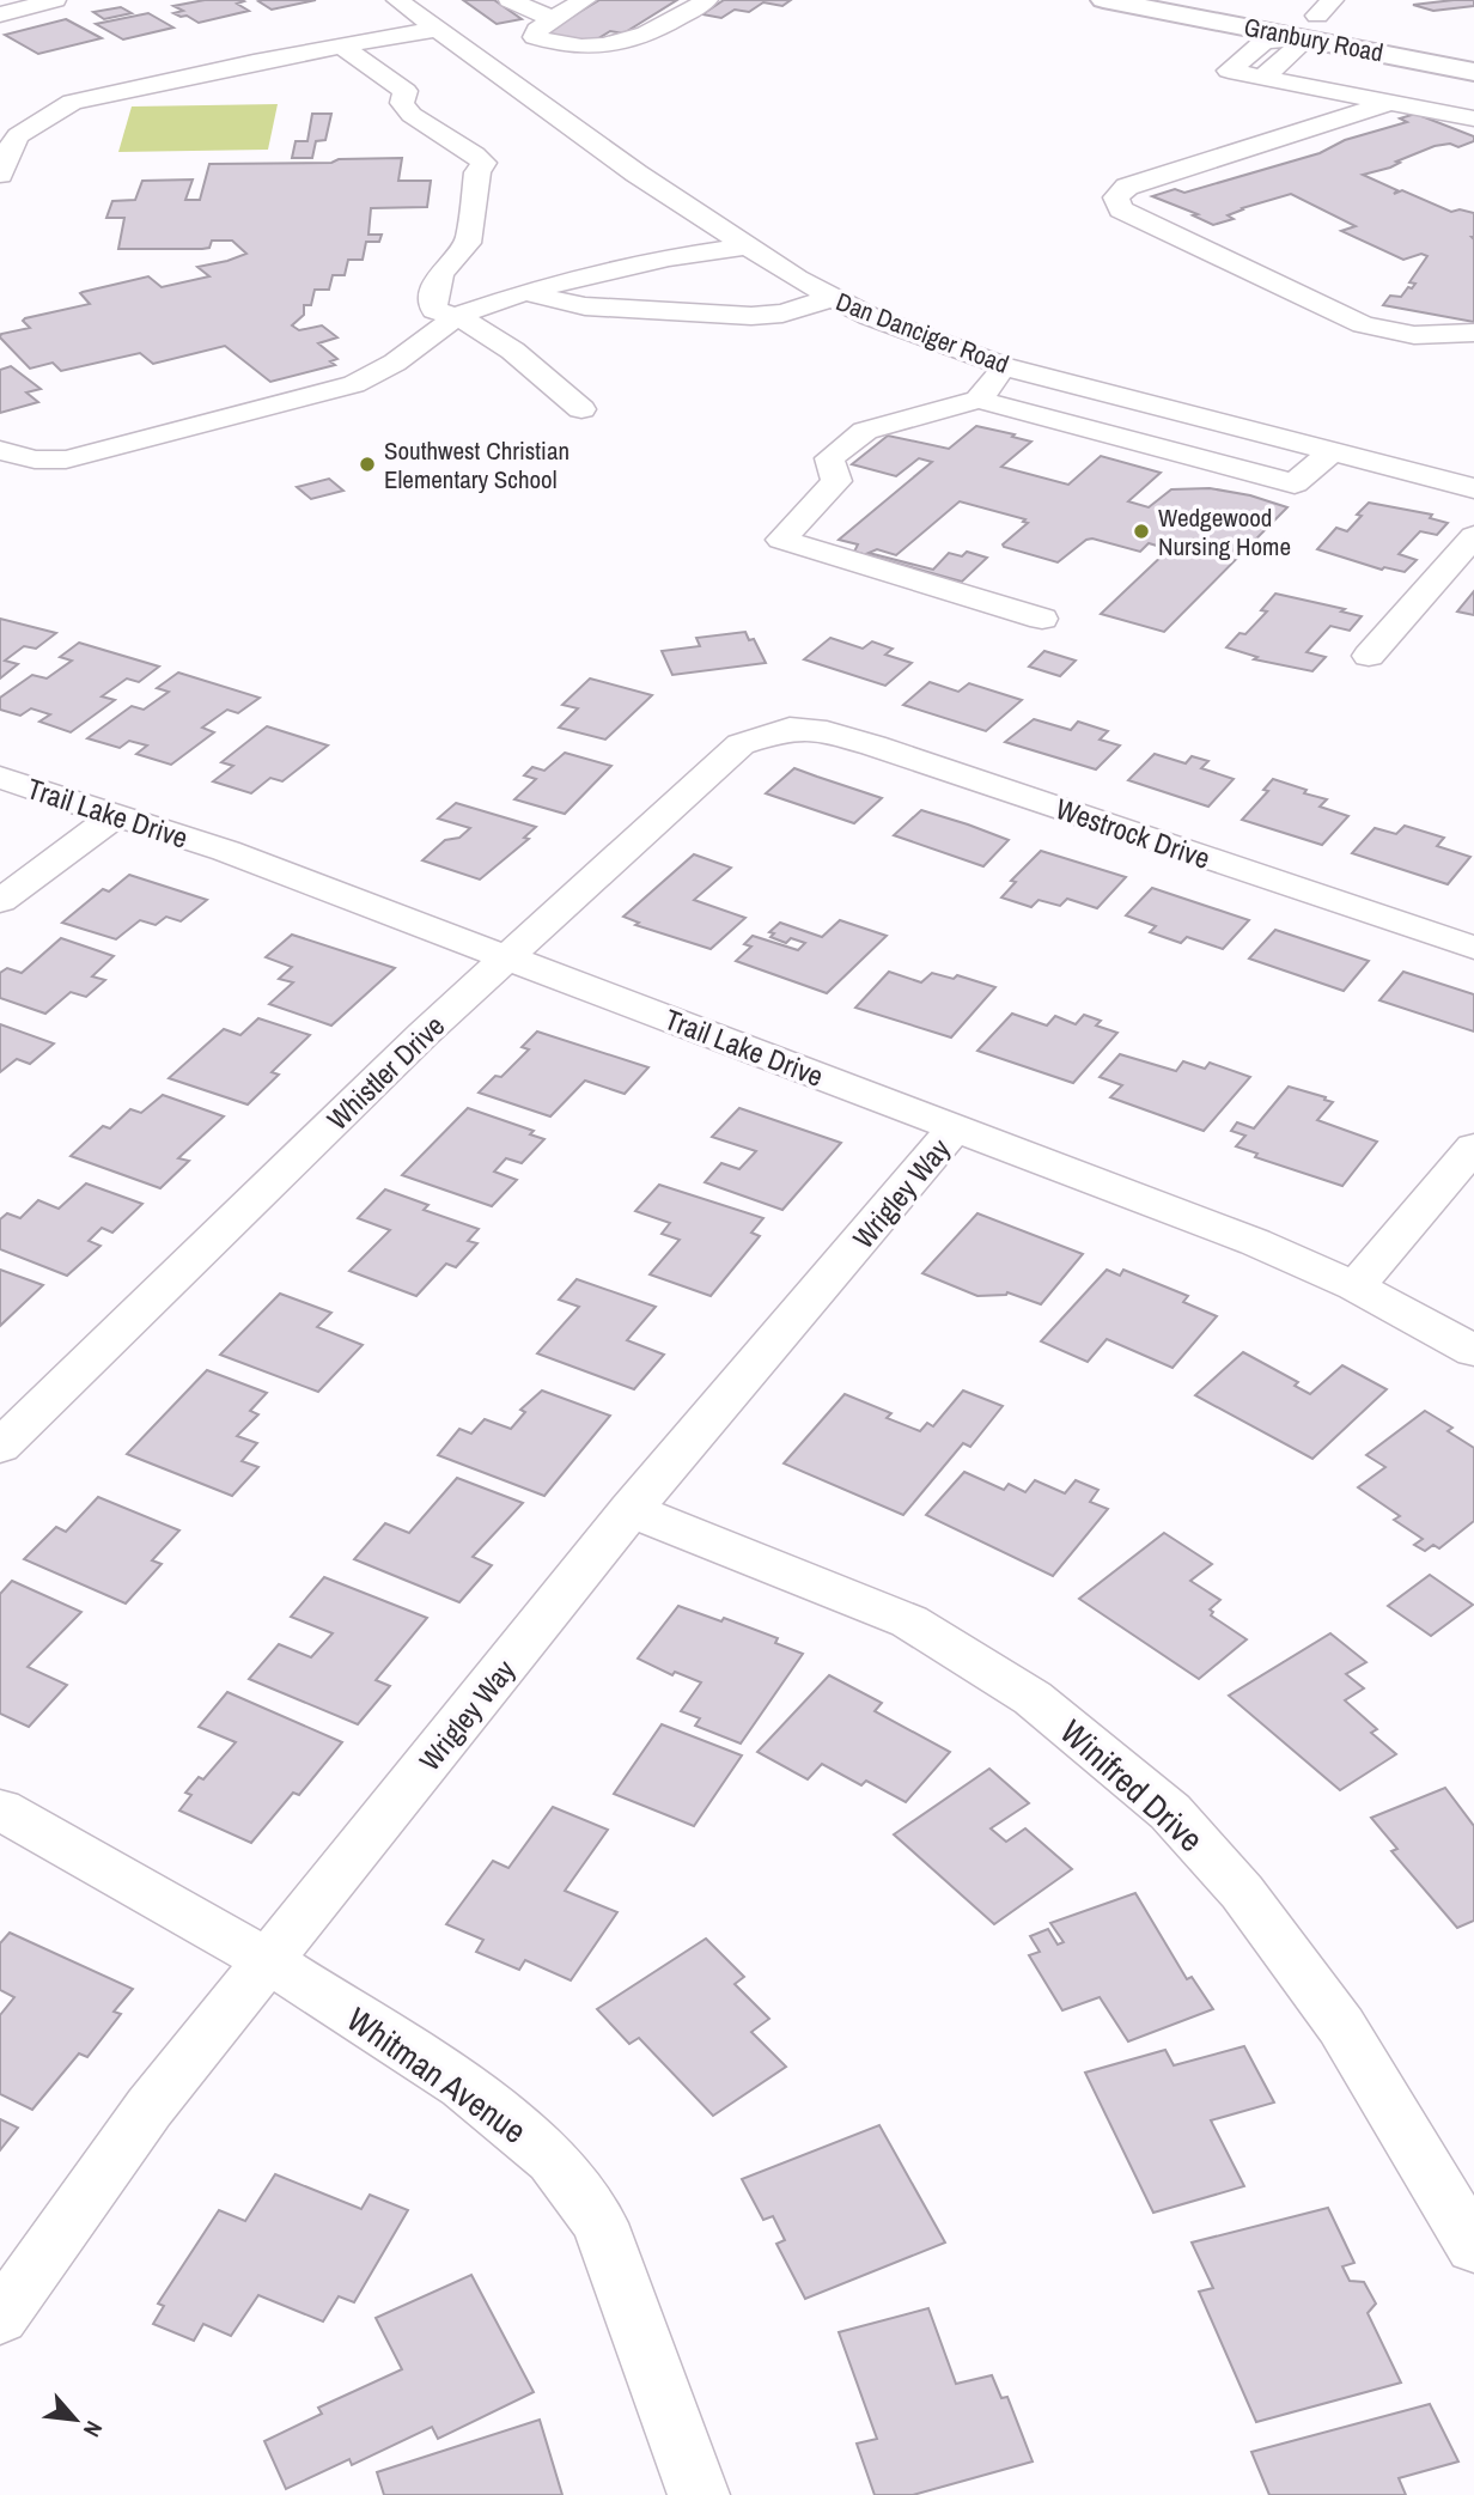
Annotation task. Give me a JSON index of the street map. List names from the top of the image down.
{
  "streets": {
    "main road": ["Granbury Road"],
    "street": [
      "Dan Danciger Road",
      "Trail Lake Drive",
      "Westrock Drive",
      "Whistler Drive",
      "Wrigley Way",
      "Winifred Drive",
      "Whitman Avenue"
    ]
  },
  "crossings": [
    ["Trail Lake Drive", "Whistler Drive"],
    ["Trail Lake Drive", "Wrigley Way"],
    ["Westrock Drive", "Whistler Drive"],
    ["Wrigley Way", "Winifred Drive"],
    ["Wrigley Way", "Whitman Avenue"]
  ],
  "places": ["Southwest Christian Elementary School", "Wedgewood Nursing Home"],
  "north": "bottom right"
}
